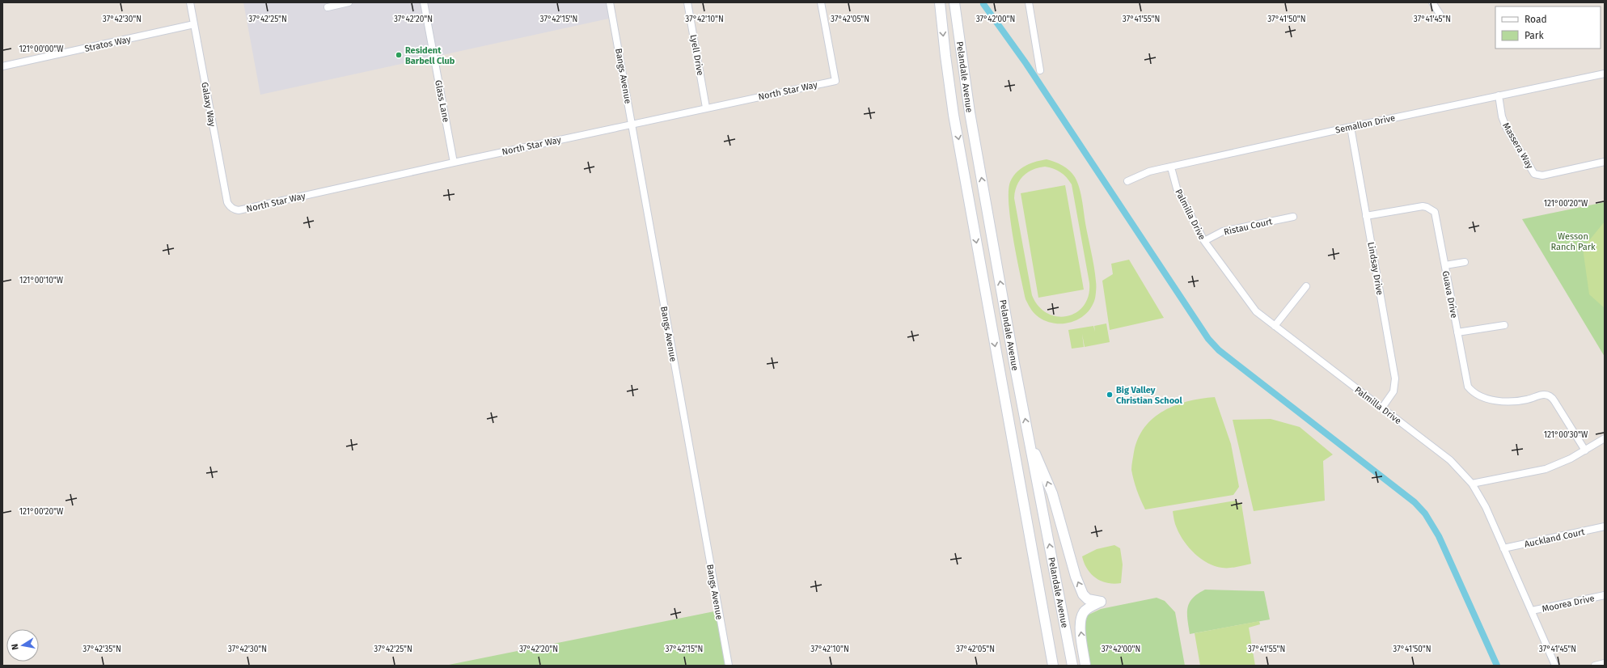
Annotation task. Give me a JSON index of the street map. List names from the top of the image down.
{
  "streets": {
    "main road": ["Pelandale Avenue"],
    "street": [
      "Stratos Way",
      "Lyell Drive",
      "Bangs Avenue",
      "North Star Way",
      "Glass Lane",
      "Galaxy Way",
      "Semallon Drive",
      "Massera Way",
      "Palmilla Drive",
      "Ristau Court",
      "Lindsay Drive",
      "Guava Drive",
      "Auckland Court",
      "Moorea Drive"
    ]
  },
  "crossings": [
    ["Stratos Way", "Galaxy Way"],
    ["Lyell Drive", "North Star Way"],
    ["Bangs Avenue", "North Star Way"],
    ["North Star Way", "Glass Lane"],
    ["North Star Way", "Galaxy Way"],
    ["Semallon Drive", "Massera Way"],
    ["Semallon Drive", "Palmilla Drive"],
    ["Semallon Drive", "Lindsay Drive"],
    ["Palmilla Drive", "Ristau Court"],
    ["Palmilla Drive", "Lindsay Drive"],
    ["Palmilla Drive", "Auckland Court"],
    ["Palmilla Drive", "Moorea Drive"],
    ["Lindsay Drive", "Guava Drive"]
  ],
  "parks": ["Wesson Ranch Park"],
  "places": ["Resident Barbell Club", "Big Valley Christian School"],
  "legend": ["Road", "Park"],
  "north": "left",
  "coordinates": [
    "37°42'00\"N",
    "37°41'45\"N",
    "37°42'30\"N",
    "37°42'25\"N",
    "37°42'20\"N",
    "37°42'15\"N",
    "37°42'10\"N",
    "37°42'05\"N",
    "37°41'55\"N",
    "37°41'50\"N",
    "121°00'00\"W",
    "121°00'20\"W",
    "121°00'10\"W",
    "121°00'30\"W",
    "37°42'35\"N"
  ]
}
